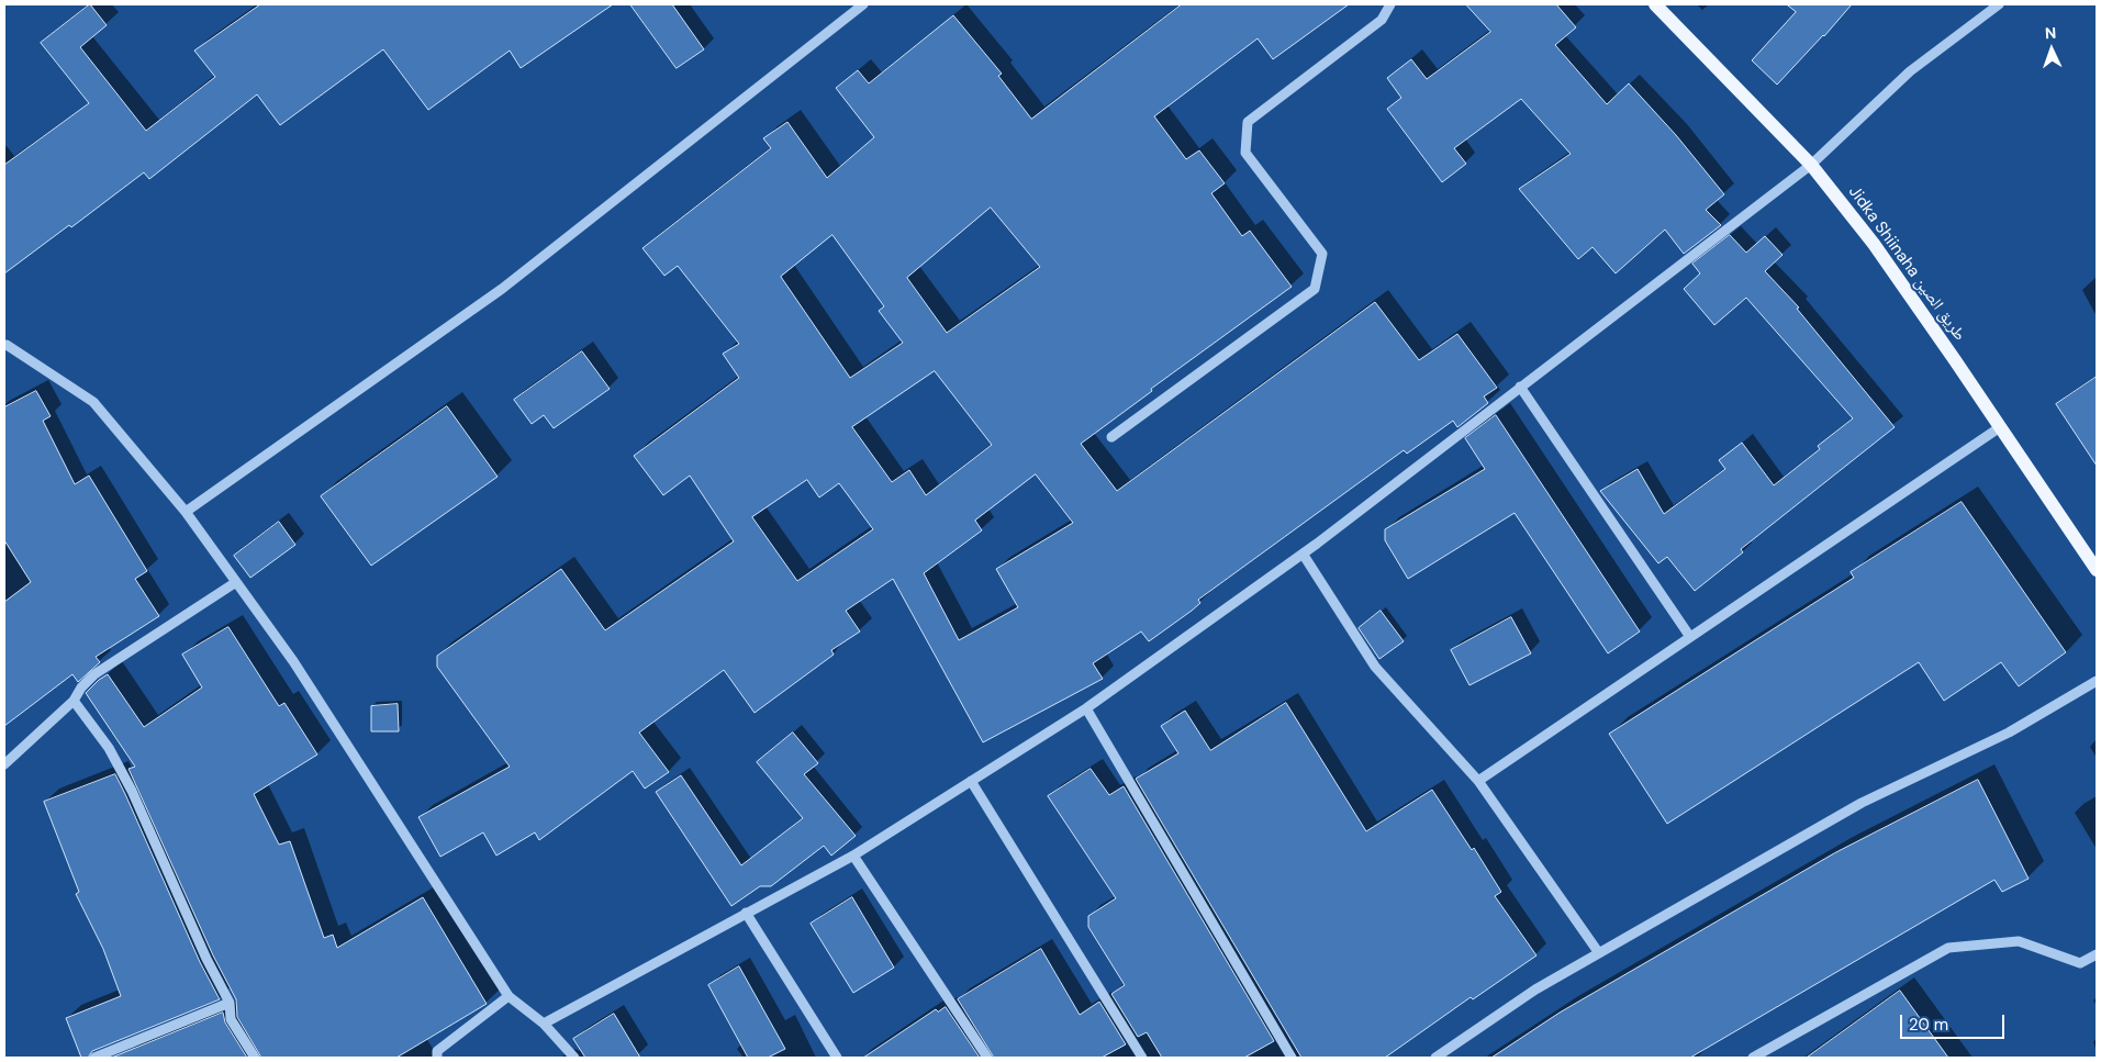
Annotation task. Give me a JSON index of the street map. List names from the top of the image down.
{
  "streets": {
    "main road": ["Jidka Shiinaha طريق الصين"]
  },
  "scale_bar": "20 m",
  "north": "top"
}
